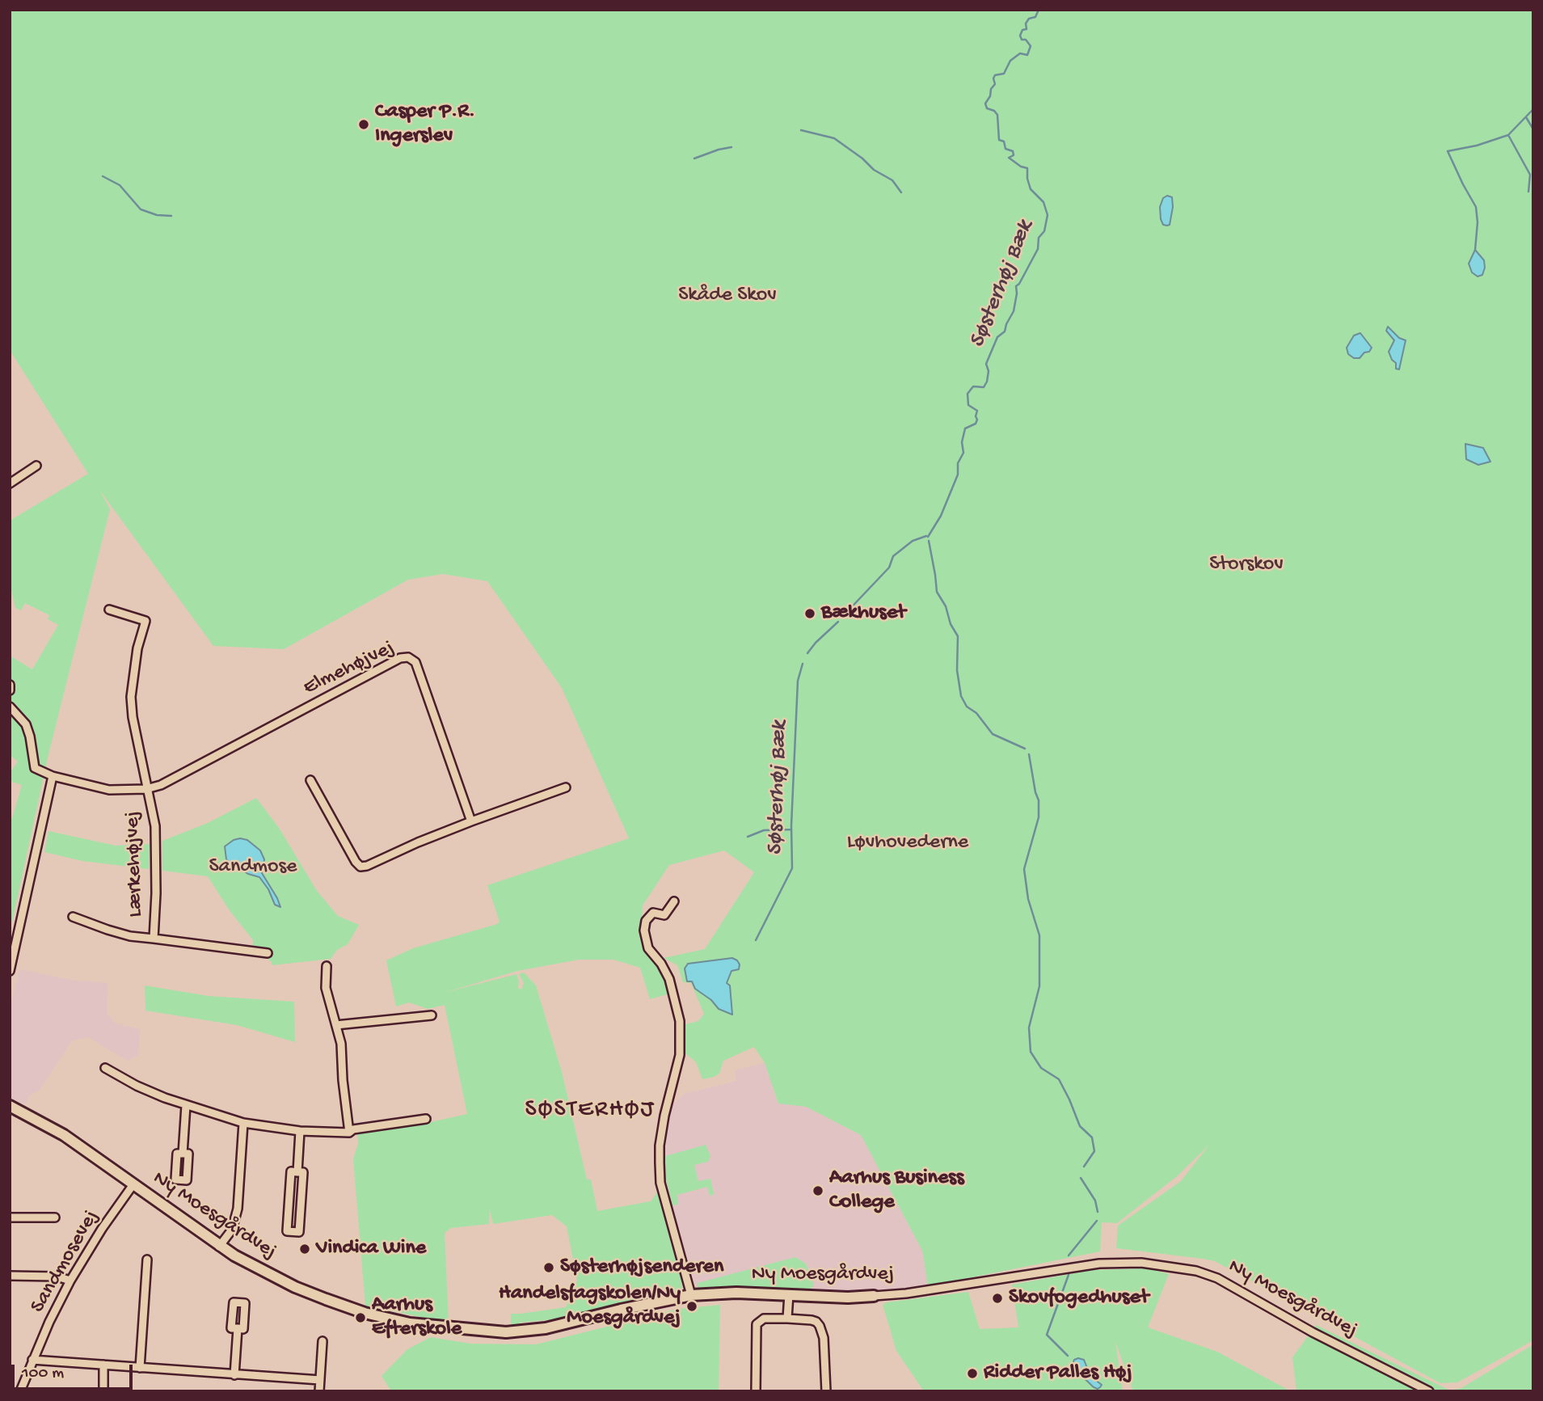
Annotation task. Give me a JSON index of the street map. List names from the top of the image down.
{
  "streets": {
    "street": [
      "Elmehøjvej",
      "Lærkehøjvej",
      "Ny Moesgårdvej",
      "Sandmosevej"
    ]
  },
  "crossings": [
    ["Elmehøjvej", "Lærkehøjvej"],
    ["Ny Moesgårdvej", "Sandmosevej"]
  ],
  "districts": ["SØSTERHØJ"],
  "water": ["Søsterhøj Bæk"],
  "parks": [
    "Skåde Skov",
    "Storskov",
    "Løvhovederne",
    "Sandmose"
  ],
  "places": [
    "Casper P.R. Ingerslev",
    "Bækhuset",
    "Aarhus Business College",
    "Vindica Wine",
    "Søsterhøjsenderen",
    "Skovfogedhuset",
    "Handelsfagskolen/Ny Moesgårdvej",
    "Aarhus Efterskole",
    "Ridder Palles Høj"
  ],
  "scale_bar": "100 m"
}
